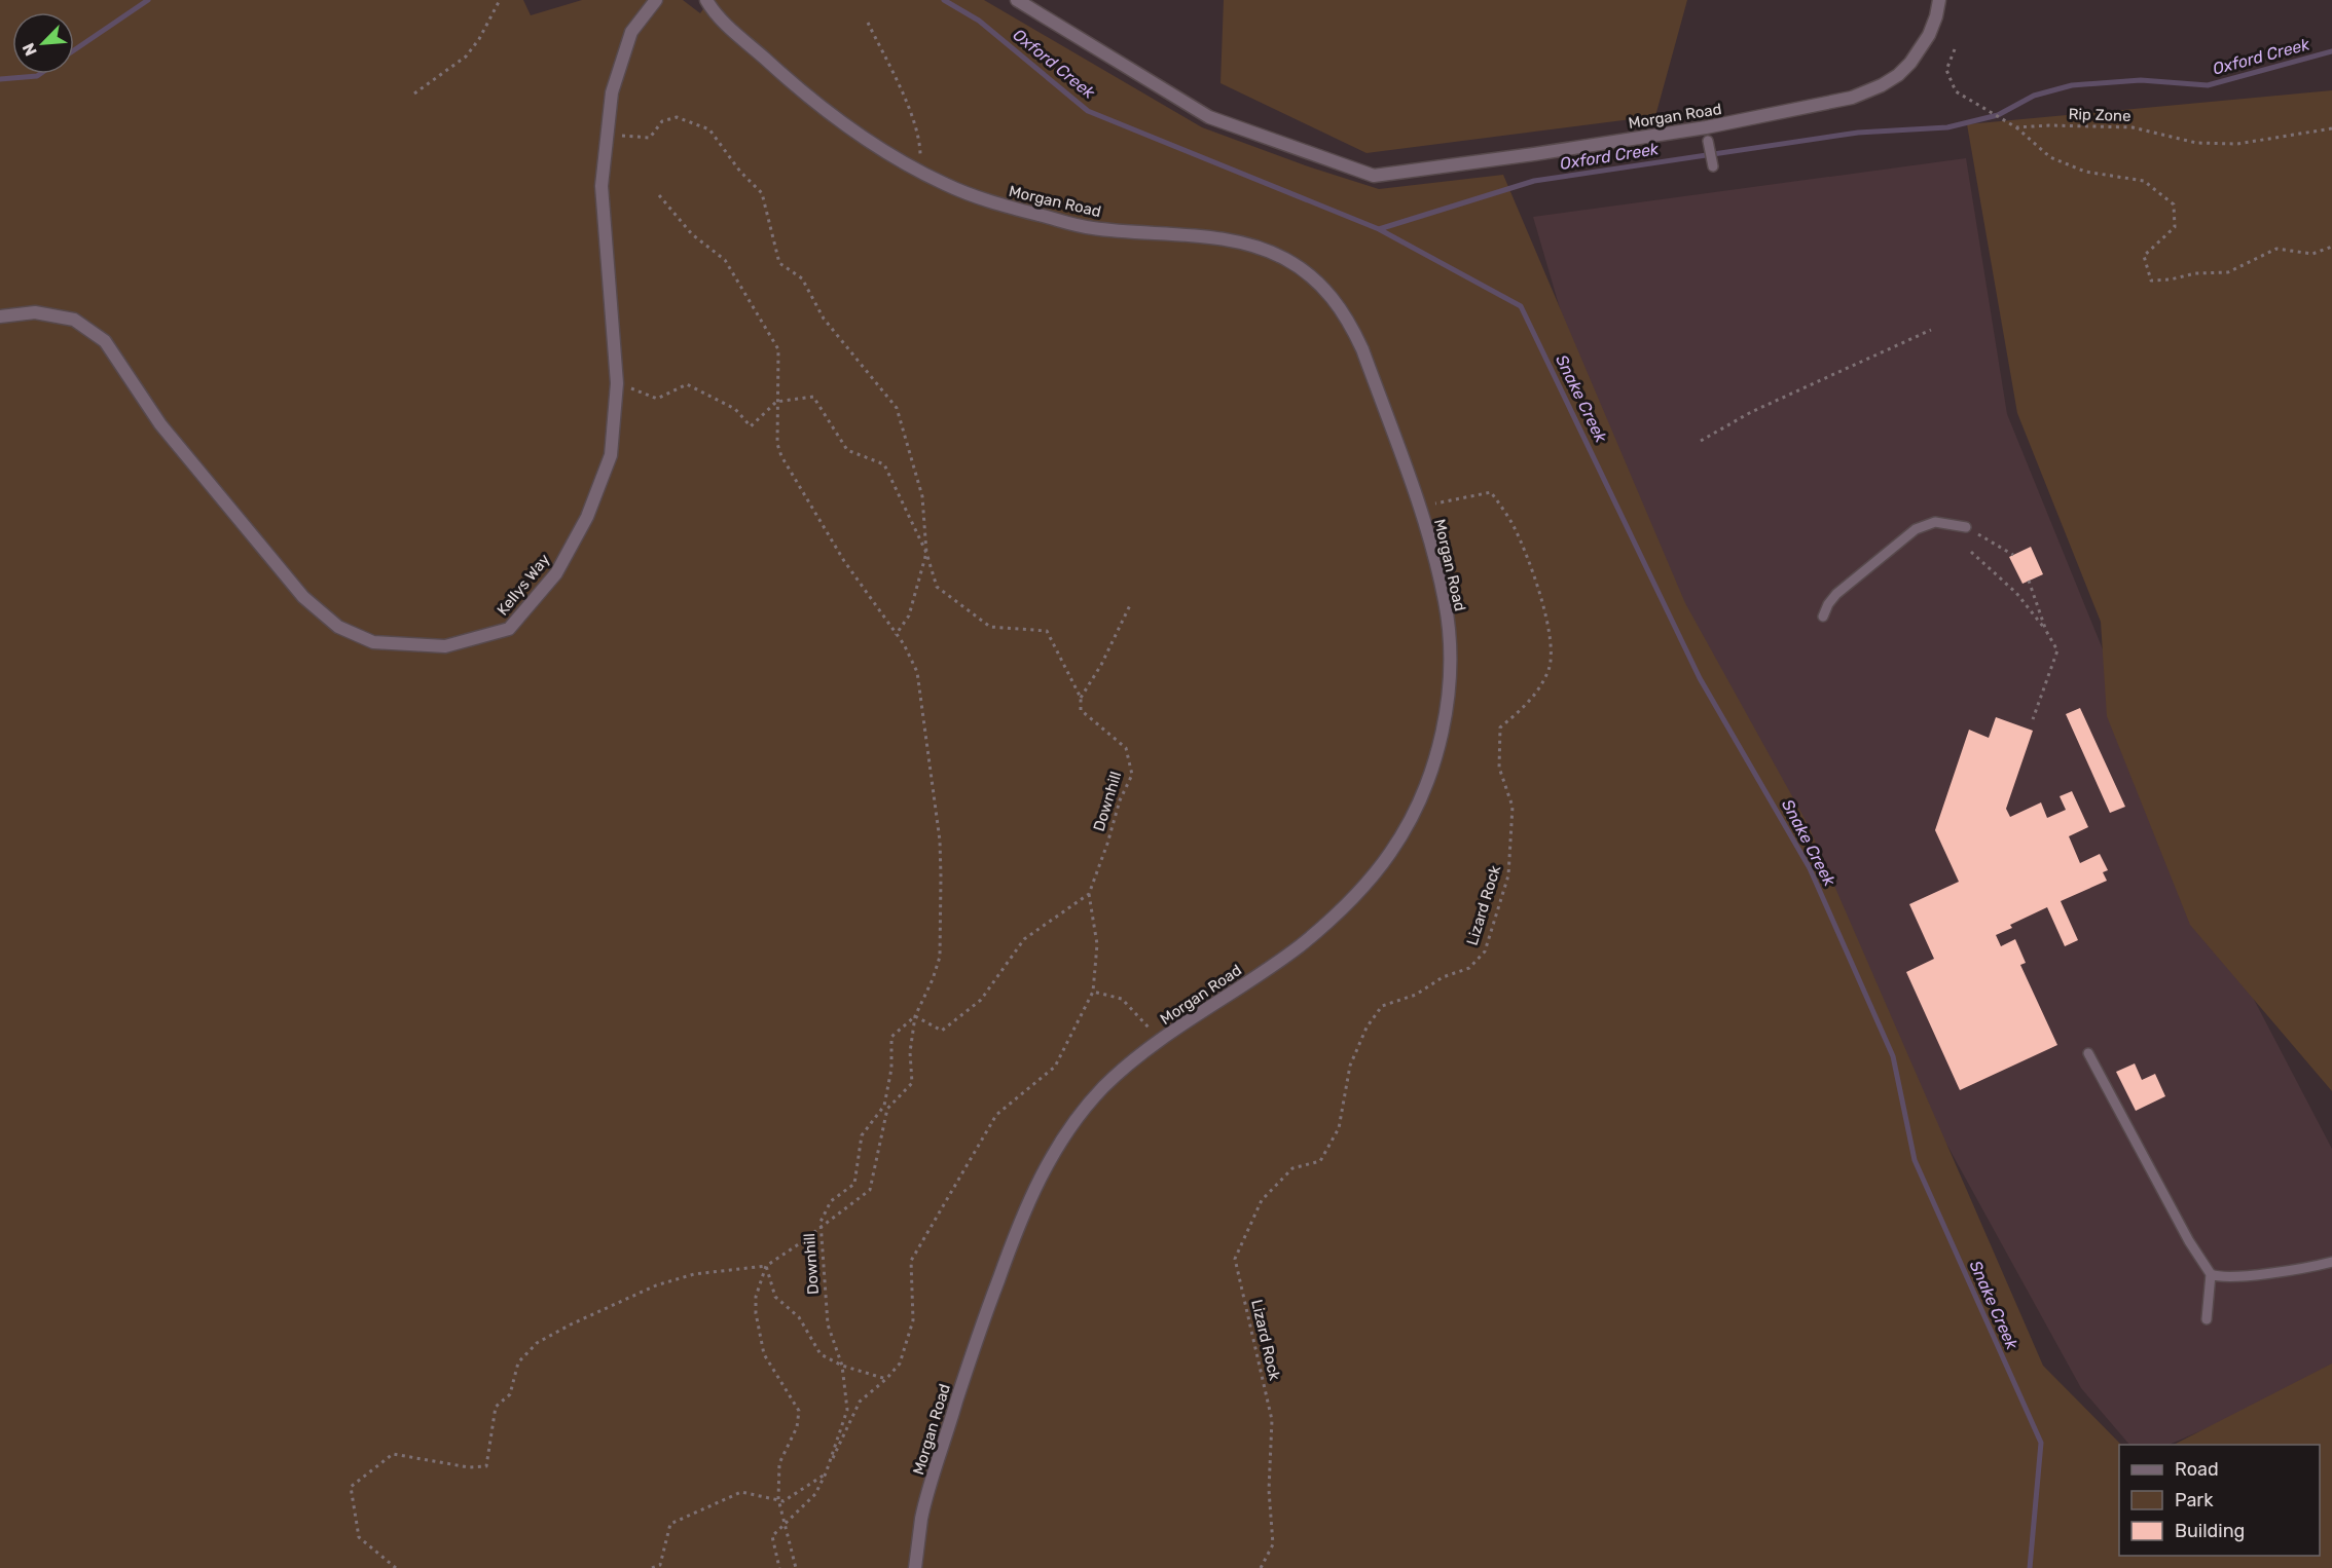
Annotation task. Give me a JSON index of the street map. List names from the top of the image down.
{
  "streets": {
    "street": ["Morgan Road", "Kellys Way"],
    "path": ["Rip Zone", "Downhill", "Lizard Rock"]
  },
  "crossings": [
    ["Morgan Road", "Lizard Rock"]
  ],
  "water": ["Oxford Creek", "Snake Creek"],
  "legend": ["Road", "Park", "Building"],
  "north": "bottom left"
}
